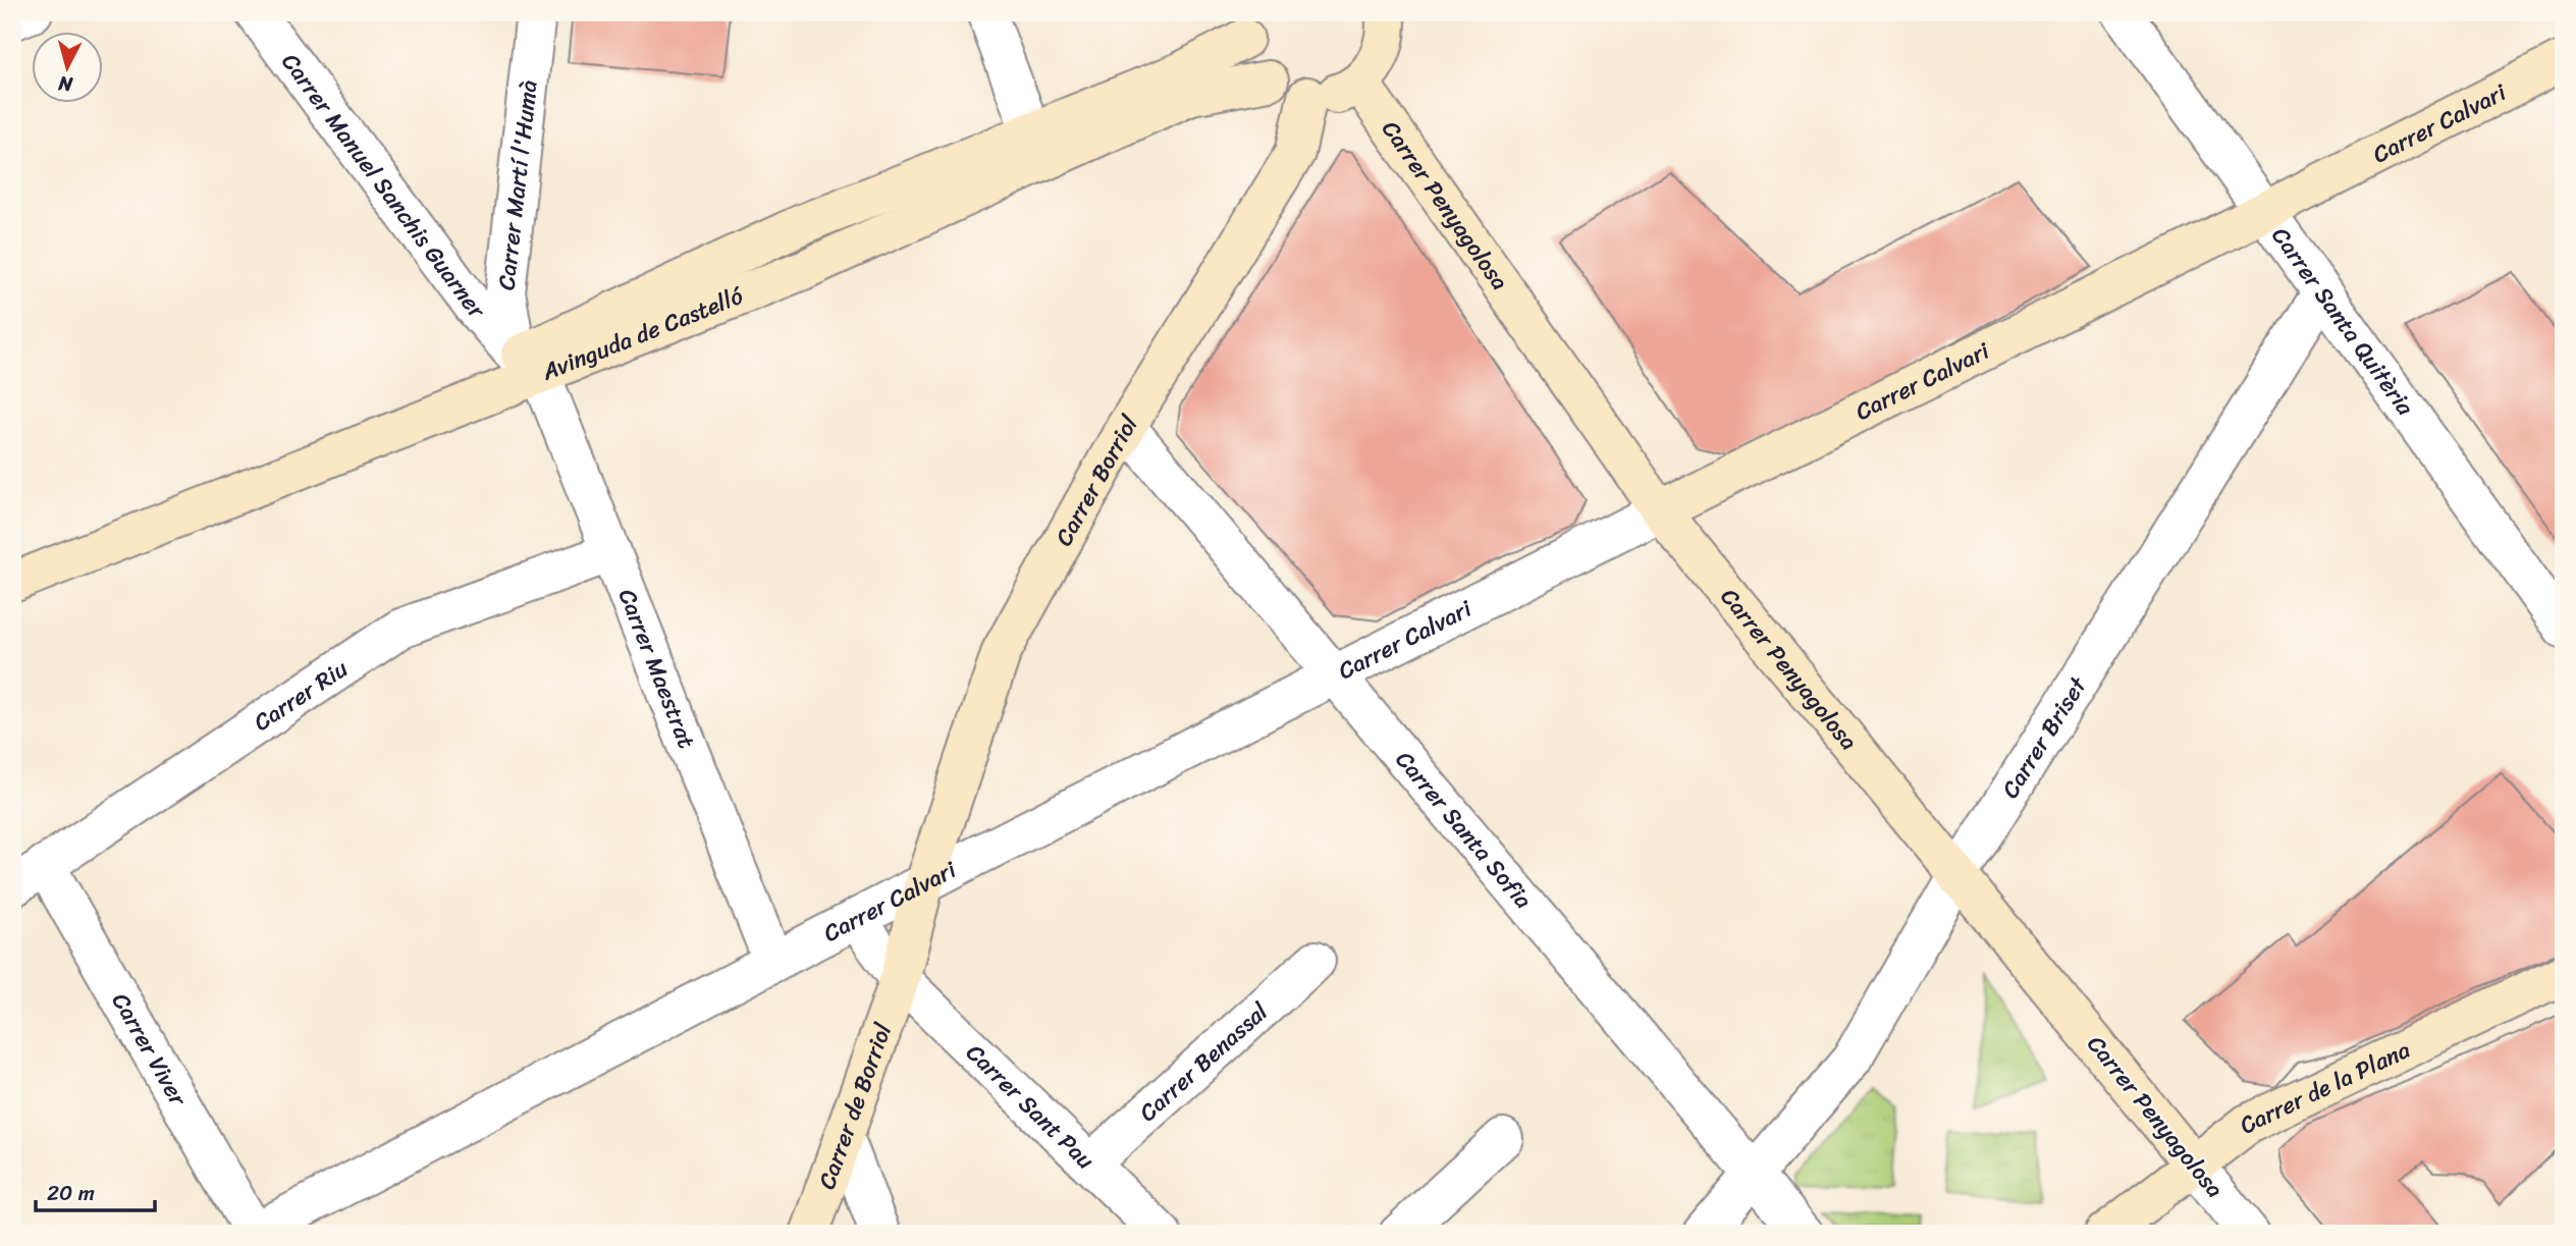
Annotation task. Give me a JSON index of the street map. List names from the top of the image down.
{
  "streets": {
    "street": [
      "Carrer Calvari",
      "Carrer Martí l'Humà",
      "Carrer Manuel Sanchis Guarner",
      "Carrer Penyagolosa",
      "Carrer Santa Quitèria",
      "Avinguda de Castelló",
      "Carrer Borriol",
      "Carrer Maestrat",
      "Carrer Riu",
      "Carrer Briset",
      "Carrer Santa Sofia",
      "Carrer Viver",
      "Carrer Benassal",
      "Carrer de la Plana",
      "Carrer de Borriol",
      "Carrer Sant Pau"
    ]
  },
  "crossings": [
    ["Carrer Calvari", "Carrer Penyagolosa"],
    ["Carrer Calvari", "Carrer Santa Quitèria"],
    ["Carrer Calvari", "Carrer Borriol"],
    ["Carrer Calvari", "Carrer Maestrat"],
    ["Carrer Calvari", "Carrer Santa Sofia"],
    ["Carrer Calvari", "Carrer Viver"],
    ["Carrer Calvari", "Carrer de Borriol"],
    ["Carrer Martí l'Humà", "Carrer Manuel Sanchis Guarner"],
    ["Carrer Martí l'Humà", "Avinguda de Castelló"],
    ["Carrer Martí l'Humà", "Carrer Maestrat"],
    ["Carrer Manuel Sanchis Guarner", "Avinguda de Castelló"],
    ["Carrer Manuel Sanchis Guarner", "Carrer Maestrat"],
    ["Carrer Penyagolosa", "Carrer Briset"],
    ["Carrer Penyagolosa", "Carrer de la Plana"],
    ["Carrer Santa Quitèria", "Carrer Briset"],
    ["Avinguda de Castelló", "Carrer Maestrat"],
    ["Carrer Borriol", "Carrer Santa Sofia"],
    ["Carrer Borriol", "Carrer de Borriol"],
    ["Carrer Maestrat", "Carrer Riu"],
    ["Carrer Riu", "Carrer Viver"],
    ["Carrer Briset", "Carrer Santa Sofia"],
    ["Carrer Benassal", "Carrer Sant Pau"],
    ["Carrer de Borriol", "Carrer Sant Pau"]
  ],
  "scale_bar": "20 m",
  "north": "bottom"
}
